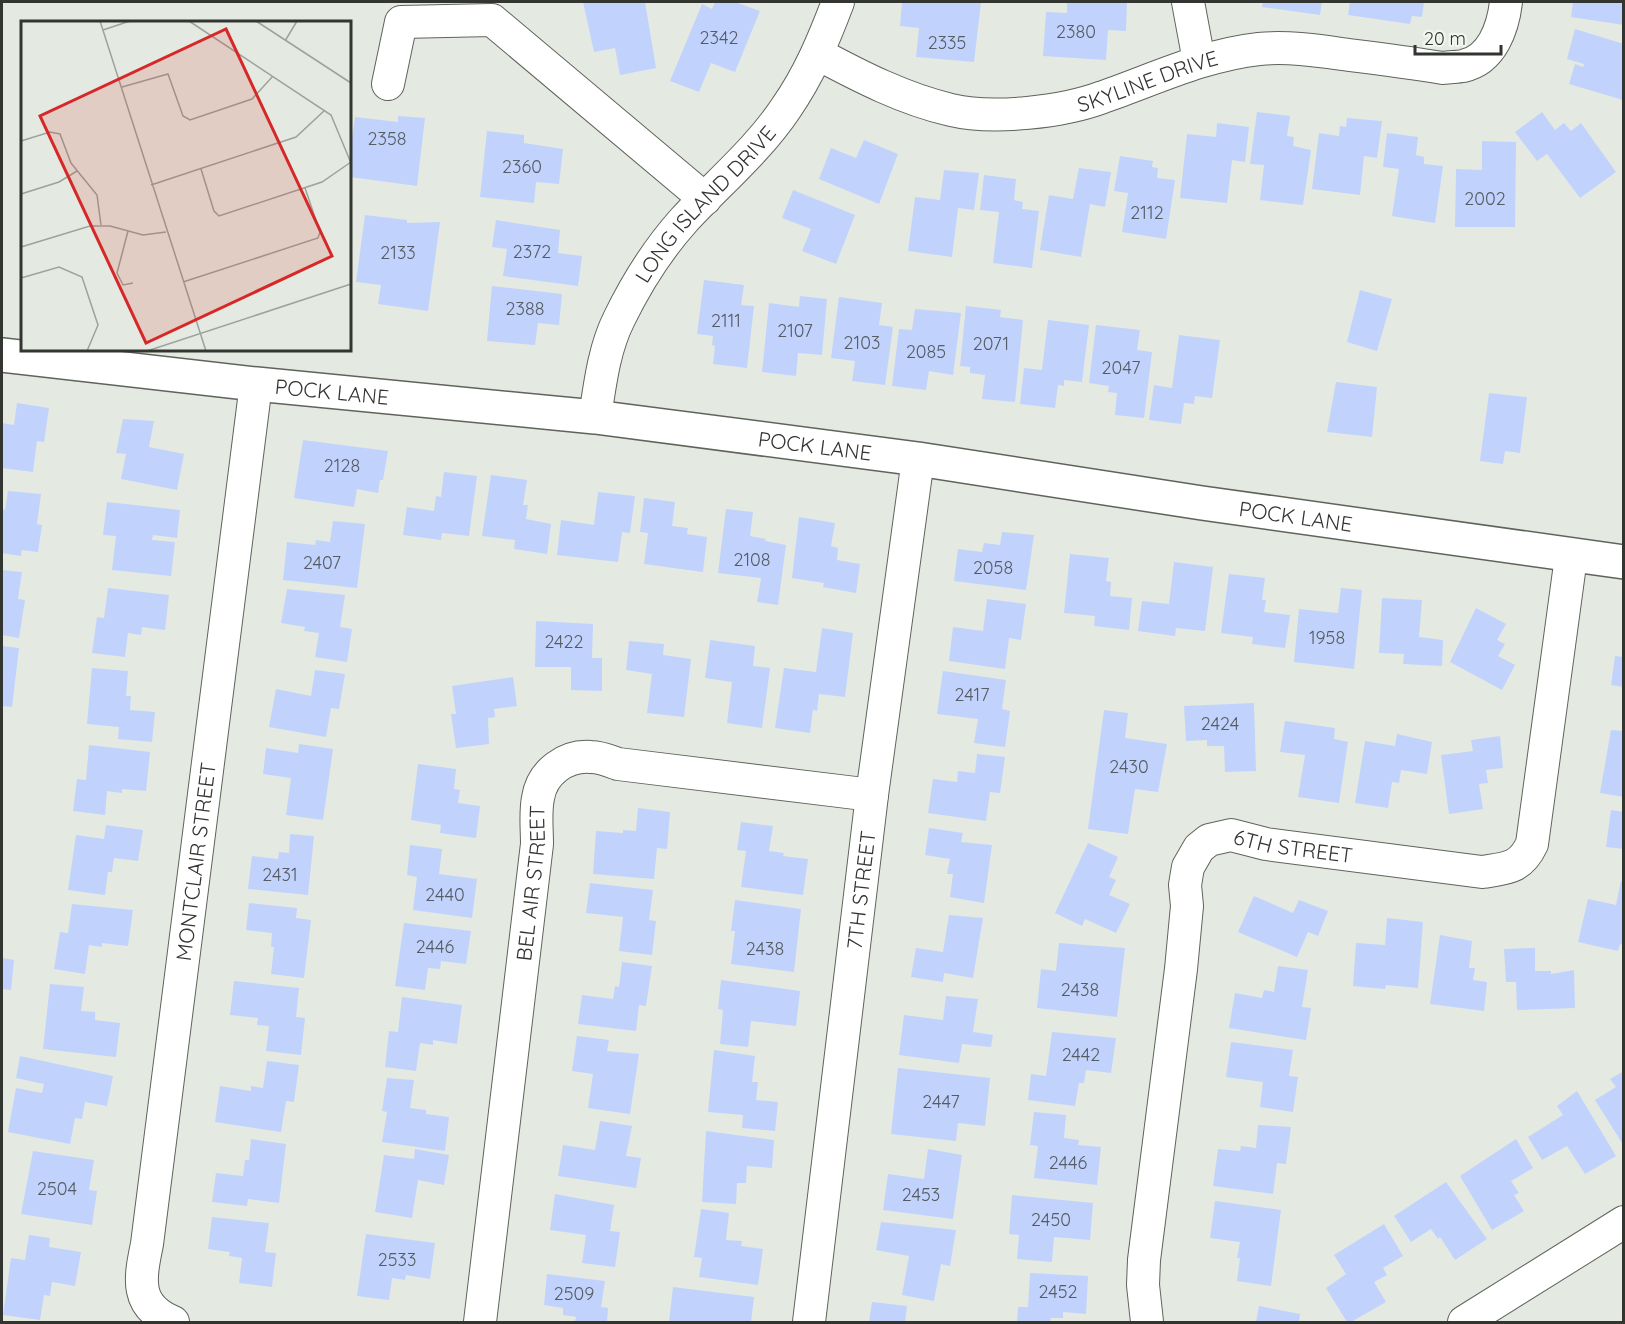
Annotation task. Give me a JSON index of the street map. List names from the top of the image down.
{
  "streets": {
    "street": [
      "SKYLINE DRIVE",
      "LONG ISLAND DRIVE",
      "POCK LANE",
      "6TH STREET",
      "MONTCLAIR STREET",
      "BEL AIR STREET",
      "7TH STREET"
    ]
  },
  "crossings": [
    ["SKYLINE DRIVE", "LONG ISLAND DRIVE"],
    ["LONG ISLAND DRIVE", "POCK LANE"],
    ["POCK LANE", "6TH STREET"],
    ["POCK LANE", "MONTCLAIR STREET"],
    ["POCK LANE", "7TH STREET"],
    ["BEL AIR STREET", "7TH STREET"]
  ],
  "house_numbers": [
    "2380",
    "2342",
    "2335",
    "2358",
    "2360",
    "2002",
    "2112",
    "2372",
    "2133",
    "2388",
    "2111",
    "2107",
    "2103",
    "2071",
    "2085",
    "2047",
    "2128",
    "2108",
    "2407",
    "2058",
    "1958",
    "2422",
    "2417",
    "2424",
    "2430",
    "2431",
    "2440",
    "2446",
    "2438",
    "2438",
    "2442",
    "2447",
    "2446",
    "2504",
    "2453",
    "2450",
    "2533",
    "2452",
    "2509"
  ],
  "scale_bar": "20 m"
}
